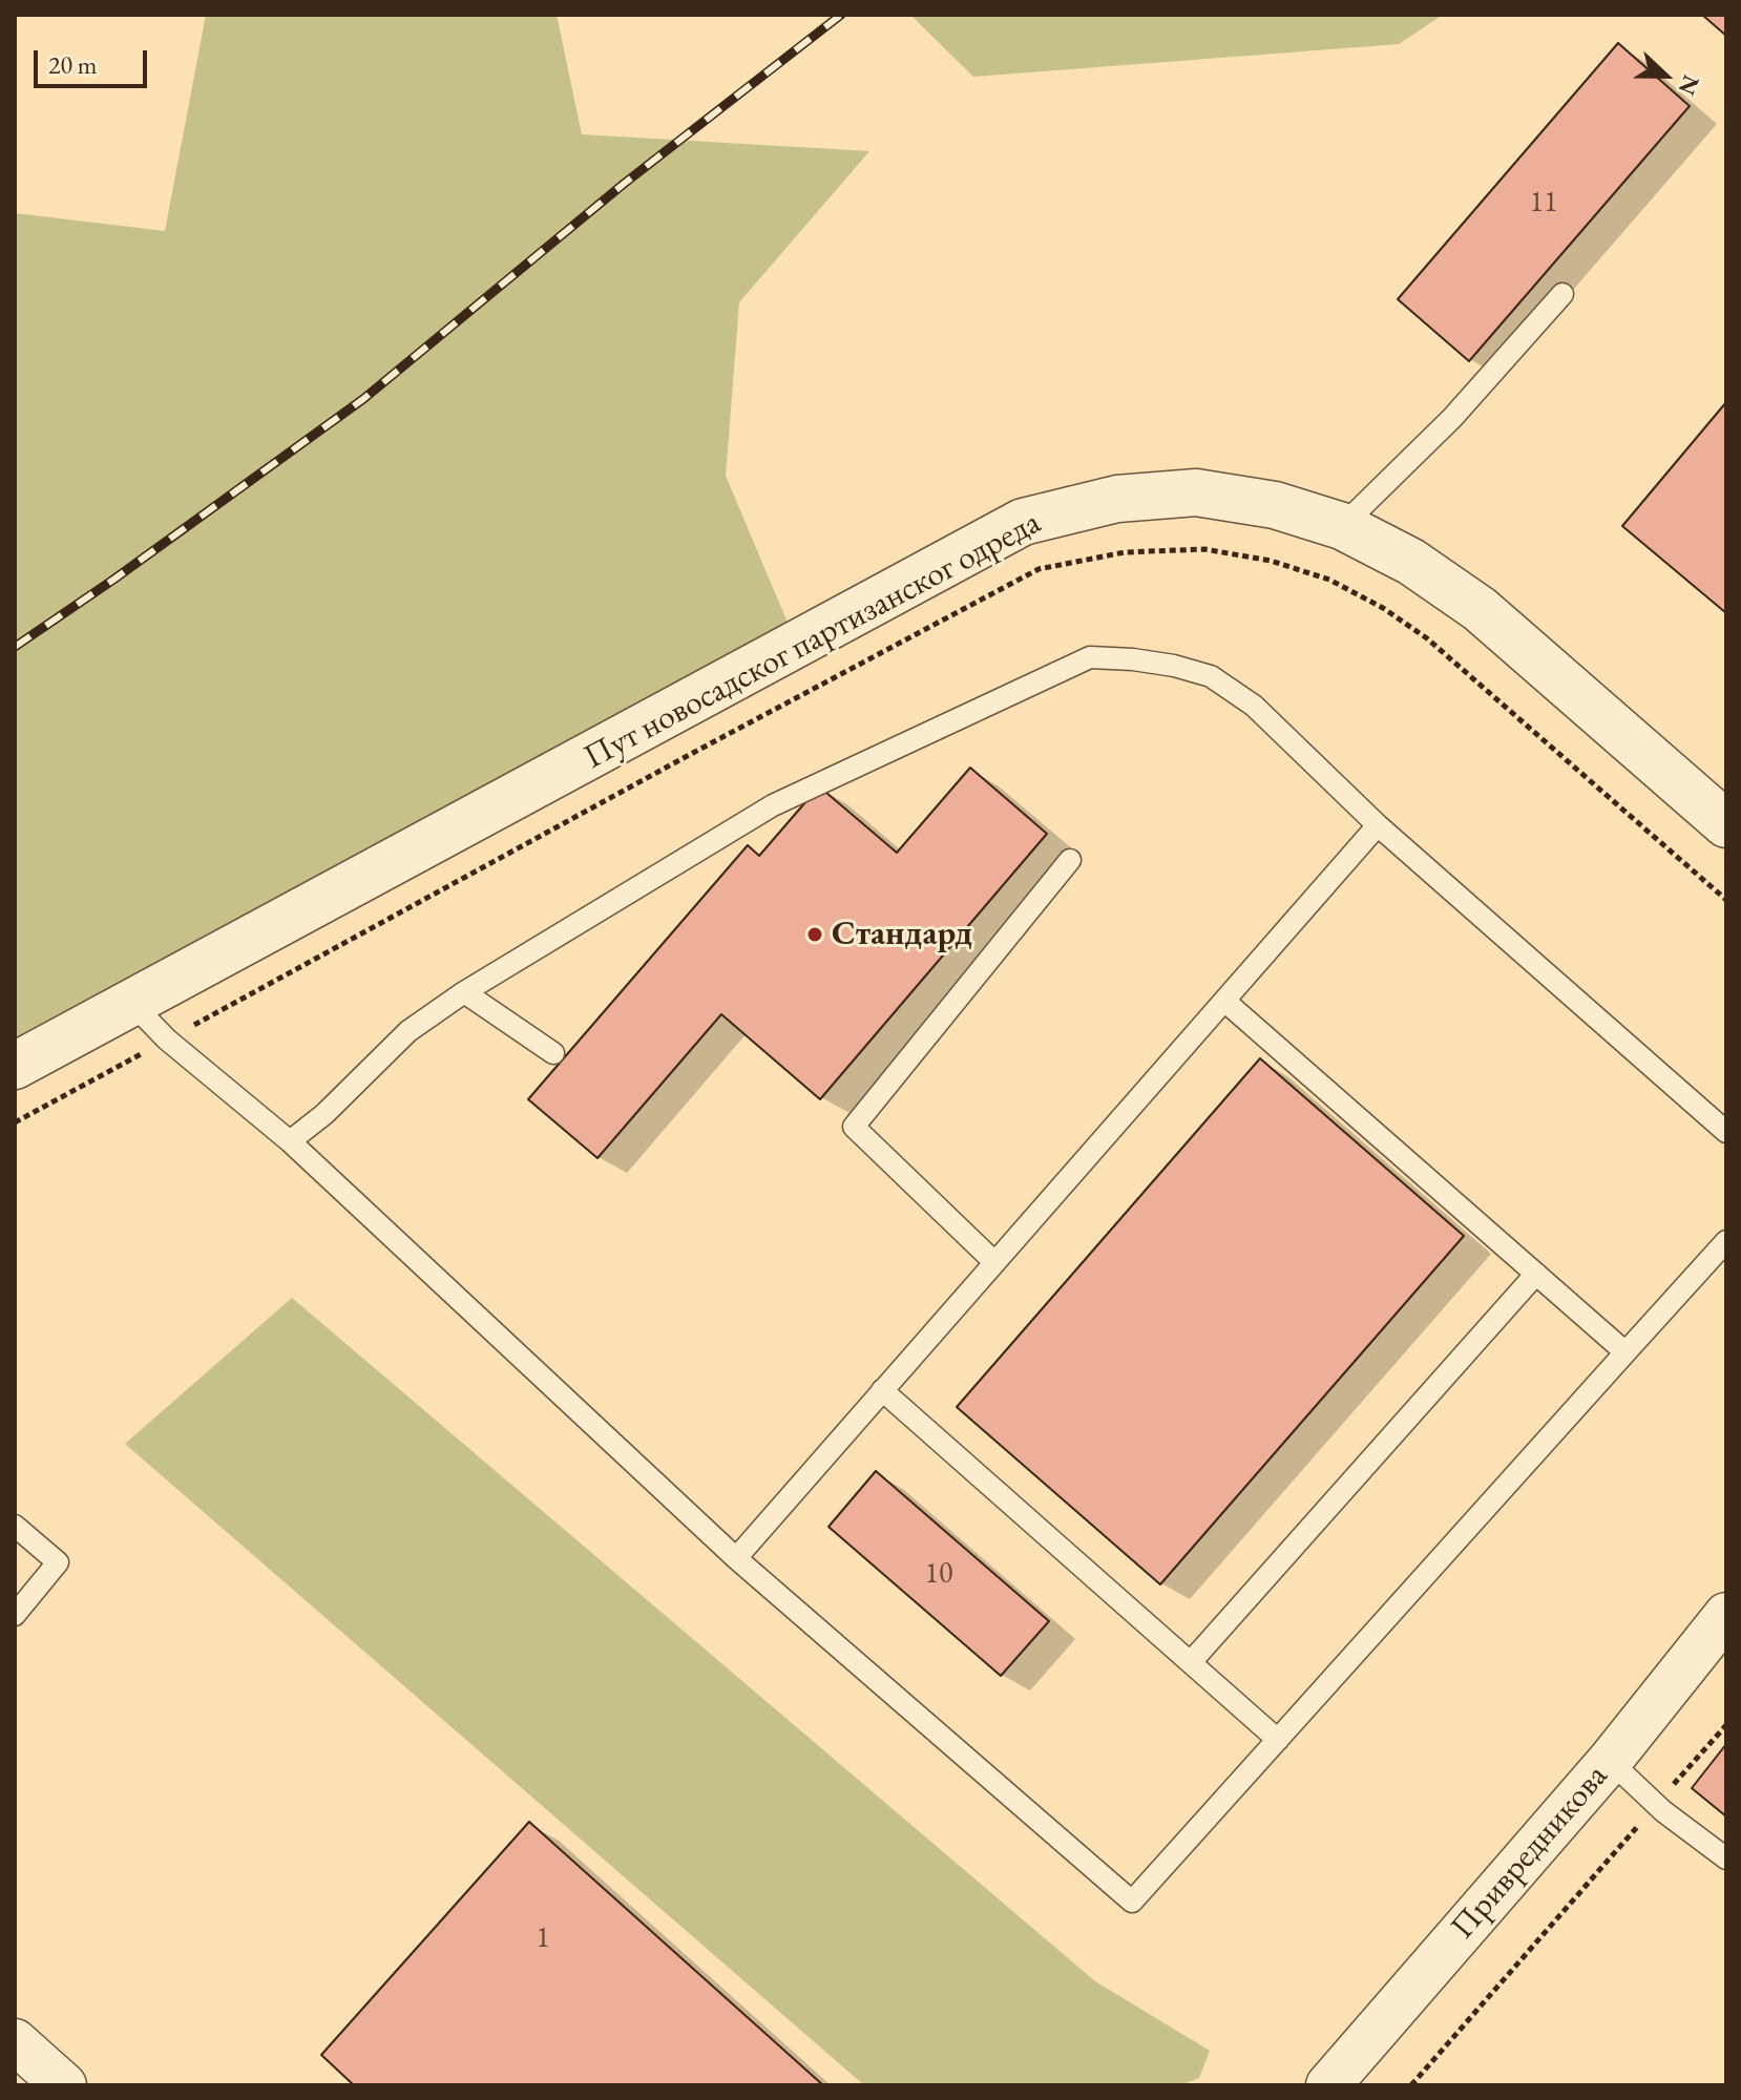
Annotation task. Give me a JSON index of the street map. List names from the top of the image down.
{
  "streets": {
    "street": ["Пут новосадског партизанског одреда", "Привредникова"]
  },
  "places": ["Стандард"],
  "house_numbers": ["11", "10", "1"],
  "scale_bar": "20 m",
  "north": "right"
}
